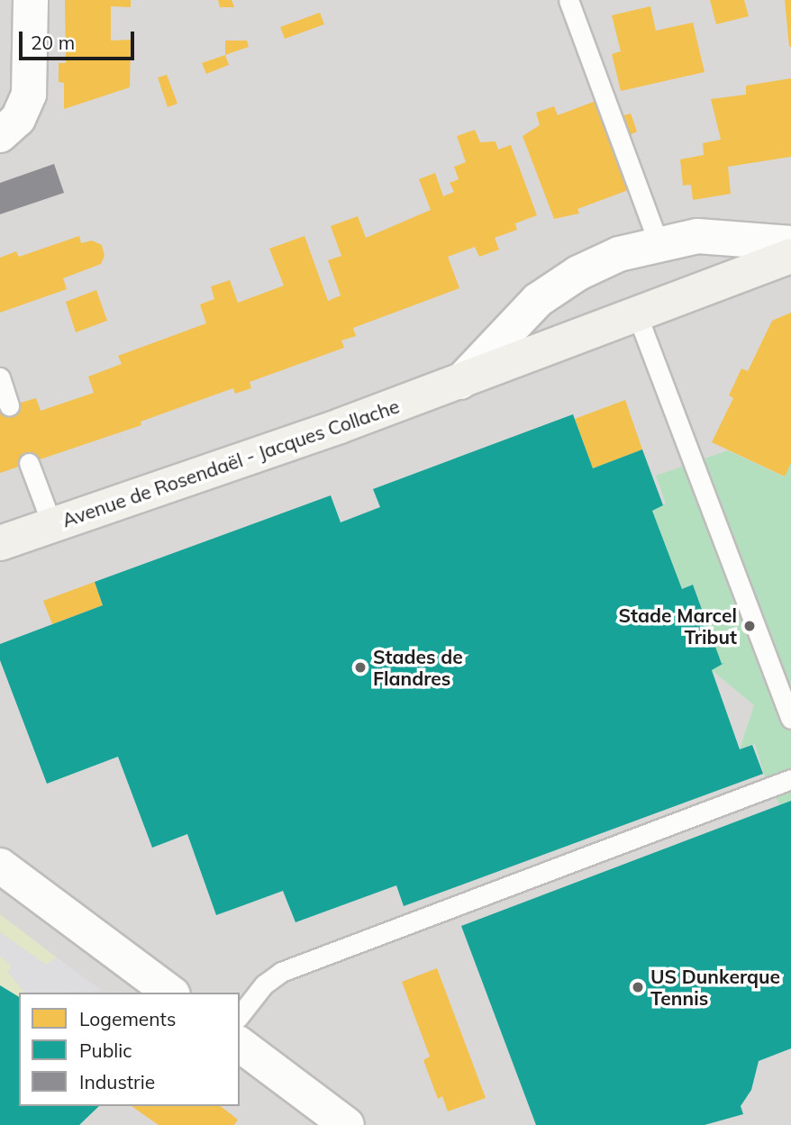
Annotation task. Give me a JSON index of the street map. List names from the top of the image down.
{
  "streets": {
    "street": ["Avenue de Rosendaël - Jacques Collache"]
  },
  "places": ["Stade Marcel Tribut", "Stades de Flandres", "US Dunkerque Tennis"],
  "legend": ["Logements", "Public", "Industrie"],
  "scale_bar": "20 m"
}
